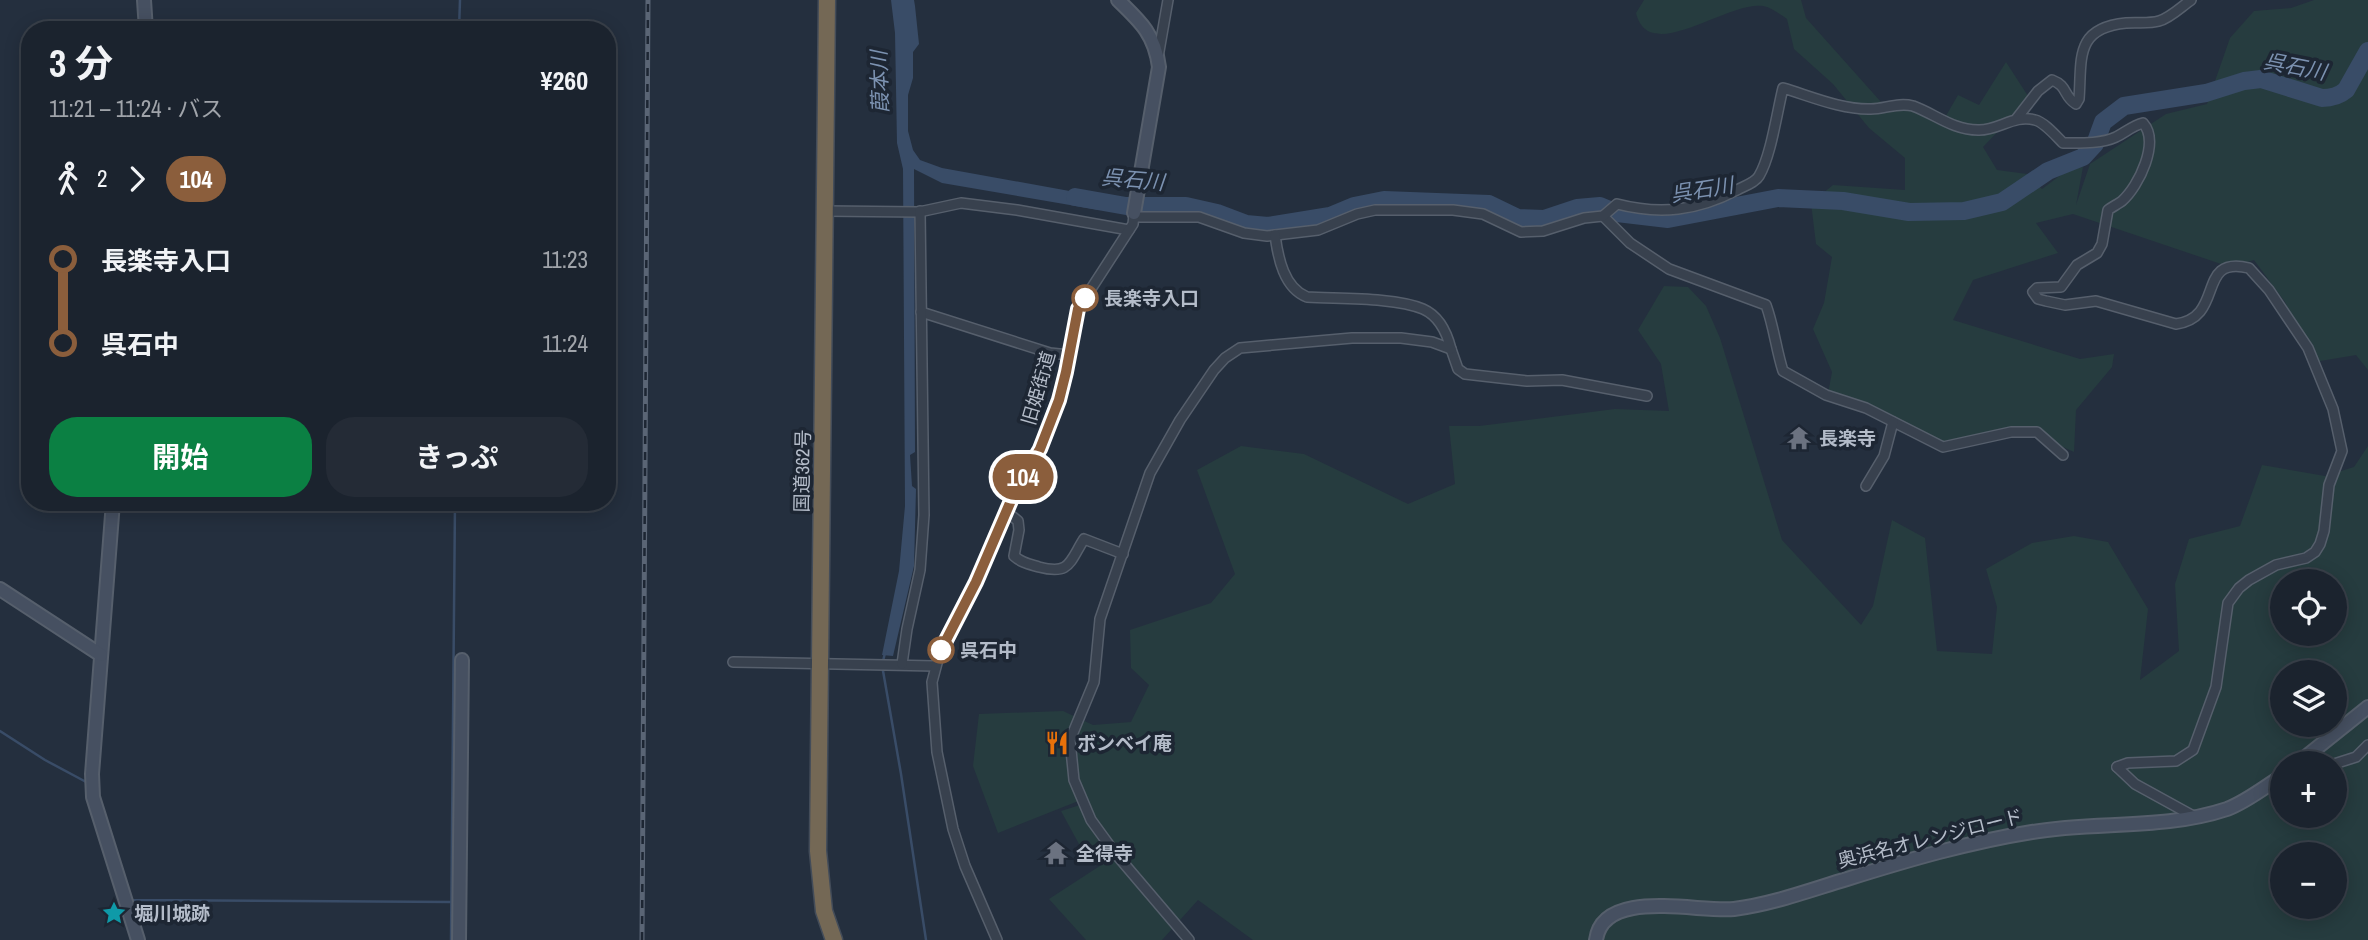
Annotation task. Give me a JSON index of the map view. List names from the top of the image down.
{
  "streets": {
    "highway": ["国道362号"],
    "street": ["旧姫街道", "奥浜名オレンジロード"]
  },
  "water": ["呉石川", "葭本川"],
  "places": {
    "other": ["長楽寺入口", "呉石中"],
    "temple": ["長楽寺", "全得寺"],
    "restaurant": ["ボンベイ庵"],
    "place": ["堀川城跡"]
  },
  "lines": ["bus line 104"],
  "page": {
    "on_map": "104",
    "heading": ["3 分", "11:21 – 11:24 · バス", "¥260"],
    "legs": ["2", "104"],
    "list": [
      {
        "name": "長楽寺入口",
        "value": "11:23"
      },
      {
        "name": "呉石中",
        "value": "11:24"
      }
    ],
    "buttons": ["開始", "きっぷ"],
    "map_buttons": ["+", "−"]
  }
}
